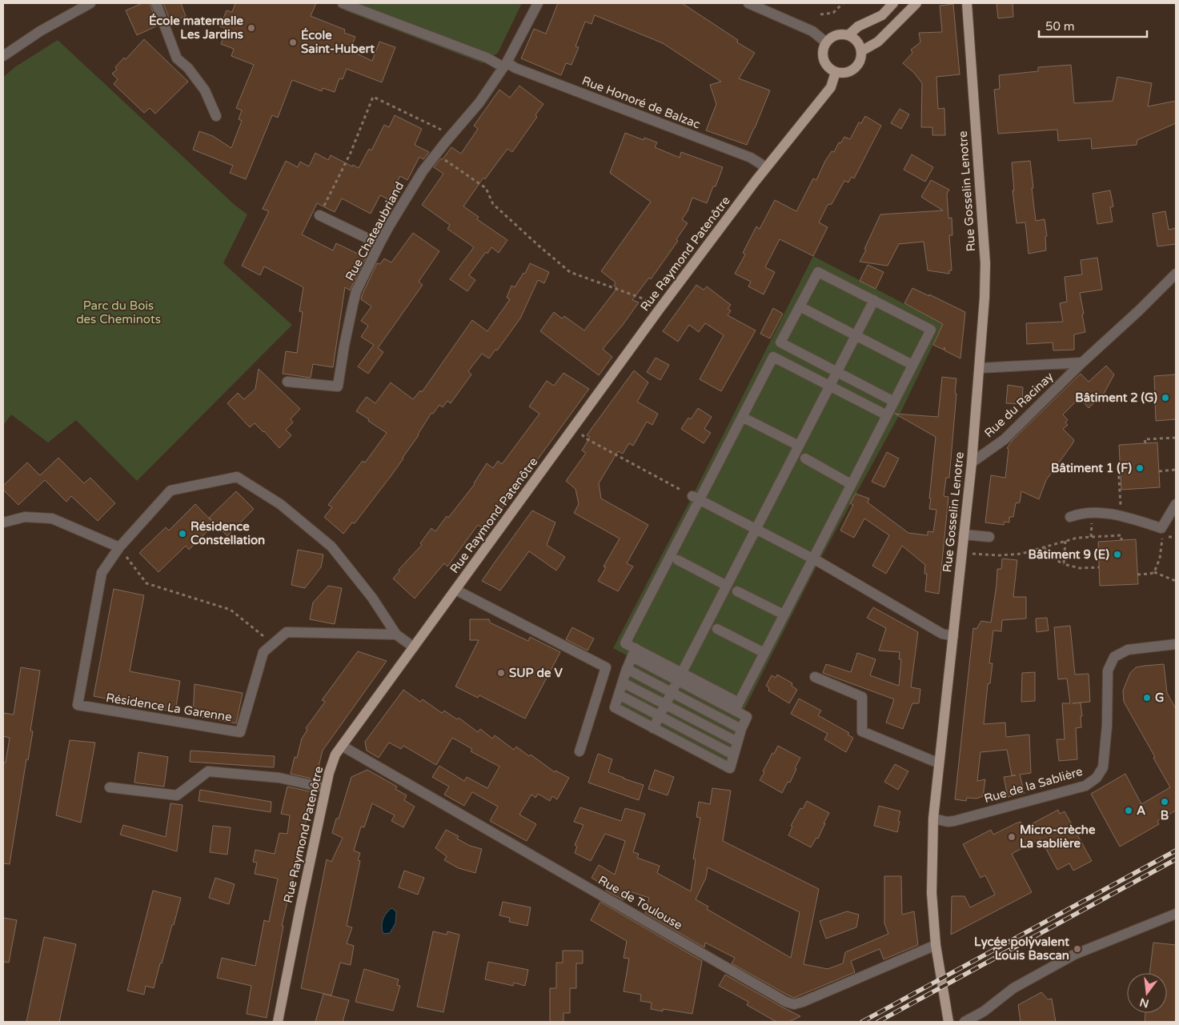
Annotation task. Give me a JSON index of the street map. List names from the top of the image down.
{
  "streets": {
    "main road": ["Rue Gosselin Lenotre", "Rue Raymond Patenôtre"],
    "street": [
      "Rue Honoré de Balzac",
      "Rue Chateaubriand",
      "Rue du Racinay",
      "Résidence La Garenne",
      "Rue de la Sablière",
      "Rue de Toulouse"
    ]
  },
  "crossings": [
    ["Rue Honoré de Balzac", "Rue Chateaubriand"],
    ["Rue Honoré de Balzac", "Rue Raymond Patenôtre"],
    ["Rue Gosselin Lenotre", "Rue du Racinay"],
    ["Rue Gosselin Lenotre", "Rue de la Sablière"],
    ["Rue Gosselin Lenotre", "Rue de Toulouse"],
    ["Rue Raymond Patenôtre", "Rue de Toulouse"]
  ],
  "parks": ["Parc du Bois des Cheminots"],
  "places": [
    "École maternelle Les Jardins",
    "École Saint-Hubert",
    "Bâtiment 2 (G)",
    "Bâtiment 1 (F)",
    "Résidence Constellation",
    "Bâtiment 9 (E)",
    "SUP de V",
    "G",
    "B",
    "A",
    "Micro-crèche La sablière",
    "Lycée polyvalent Louis Bascan"
  ],
  "scale_bar": "50 m",
  "north": "bottom"
}
